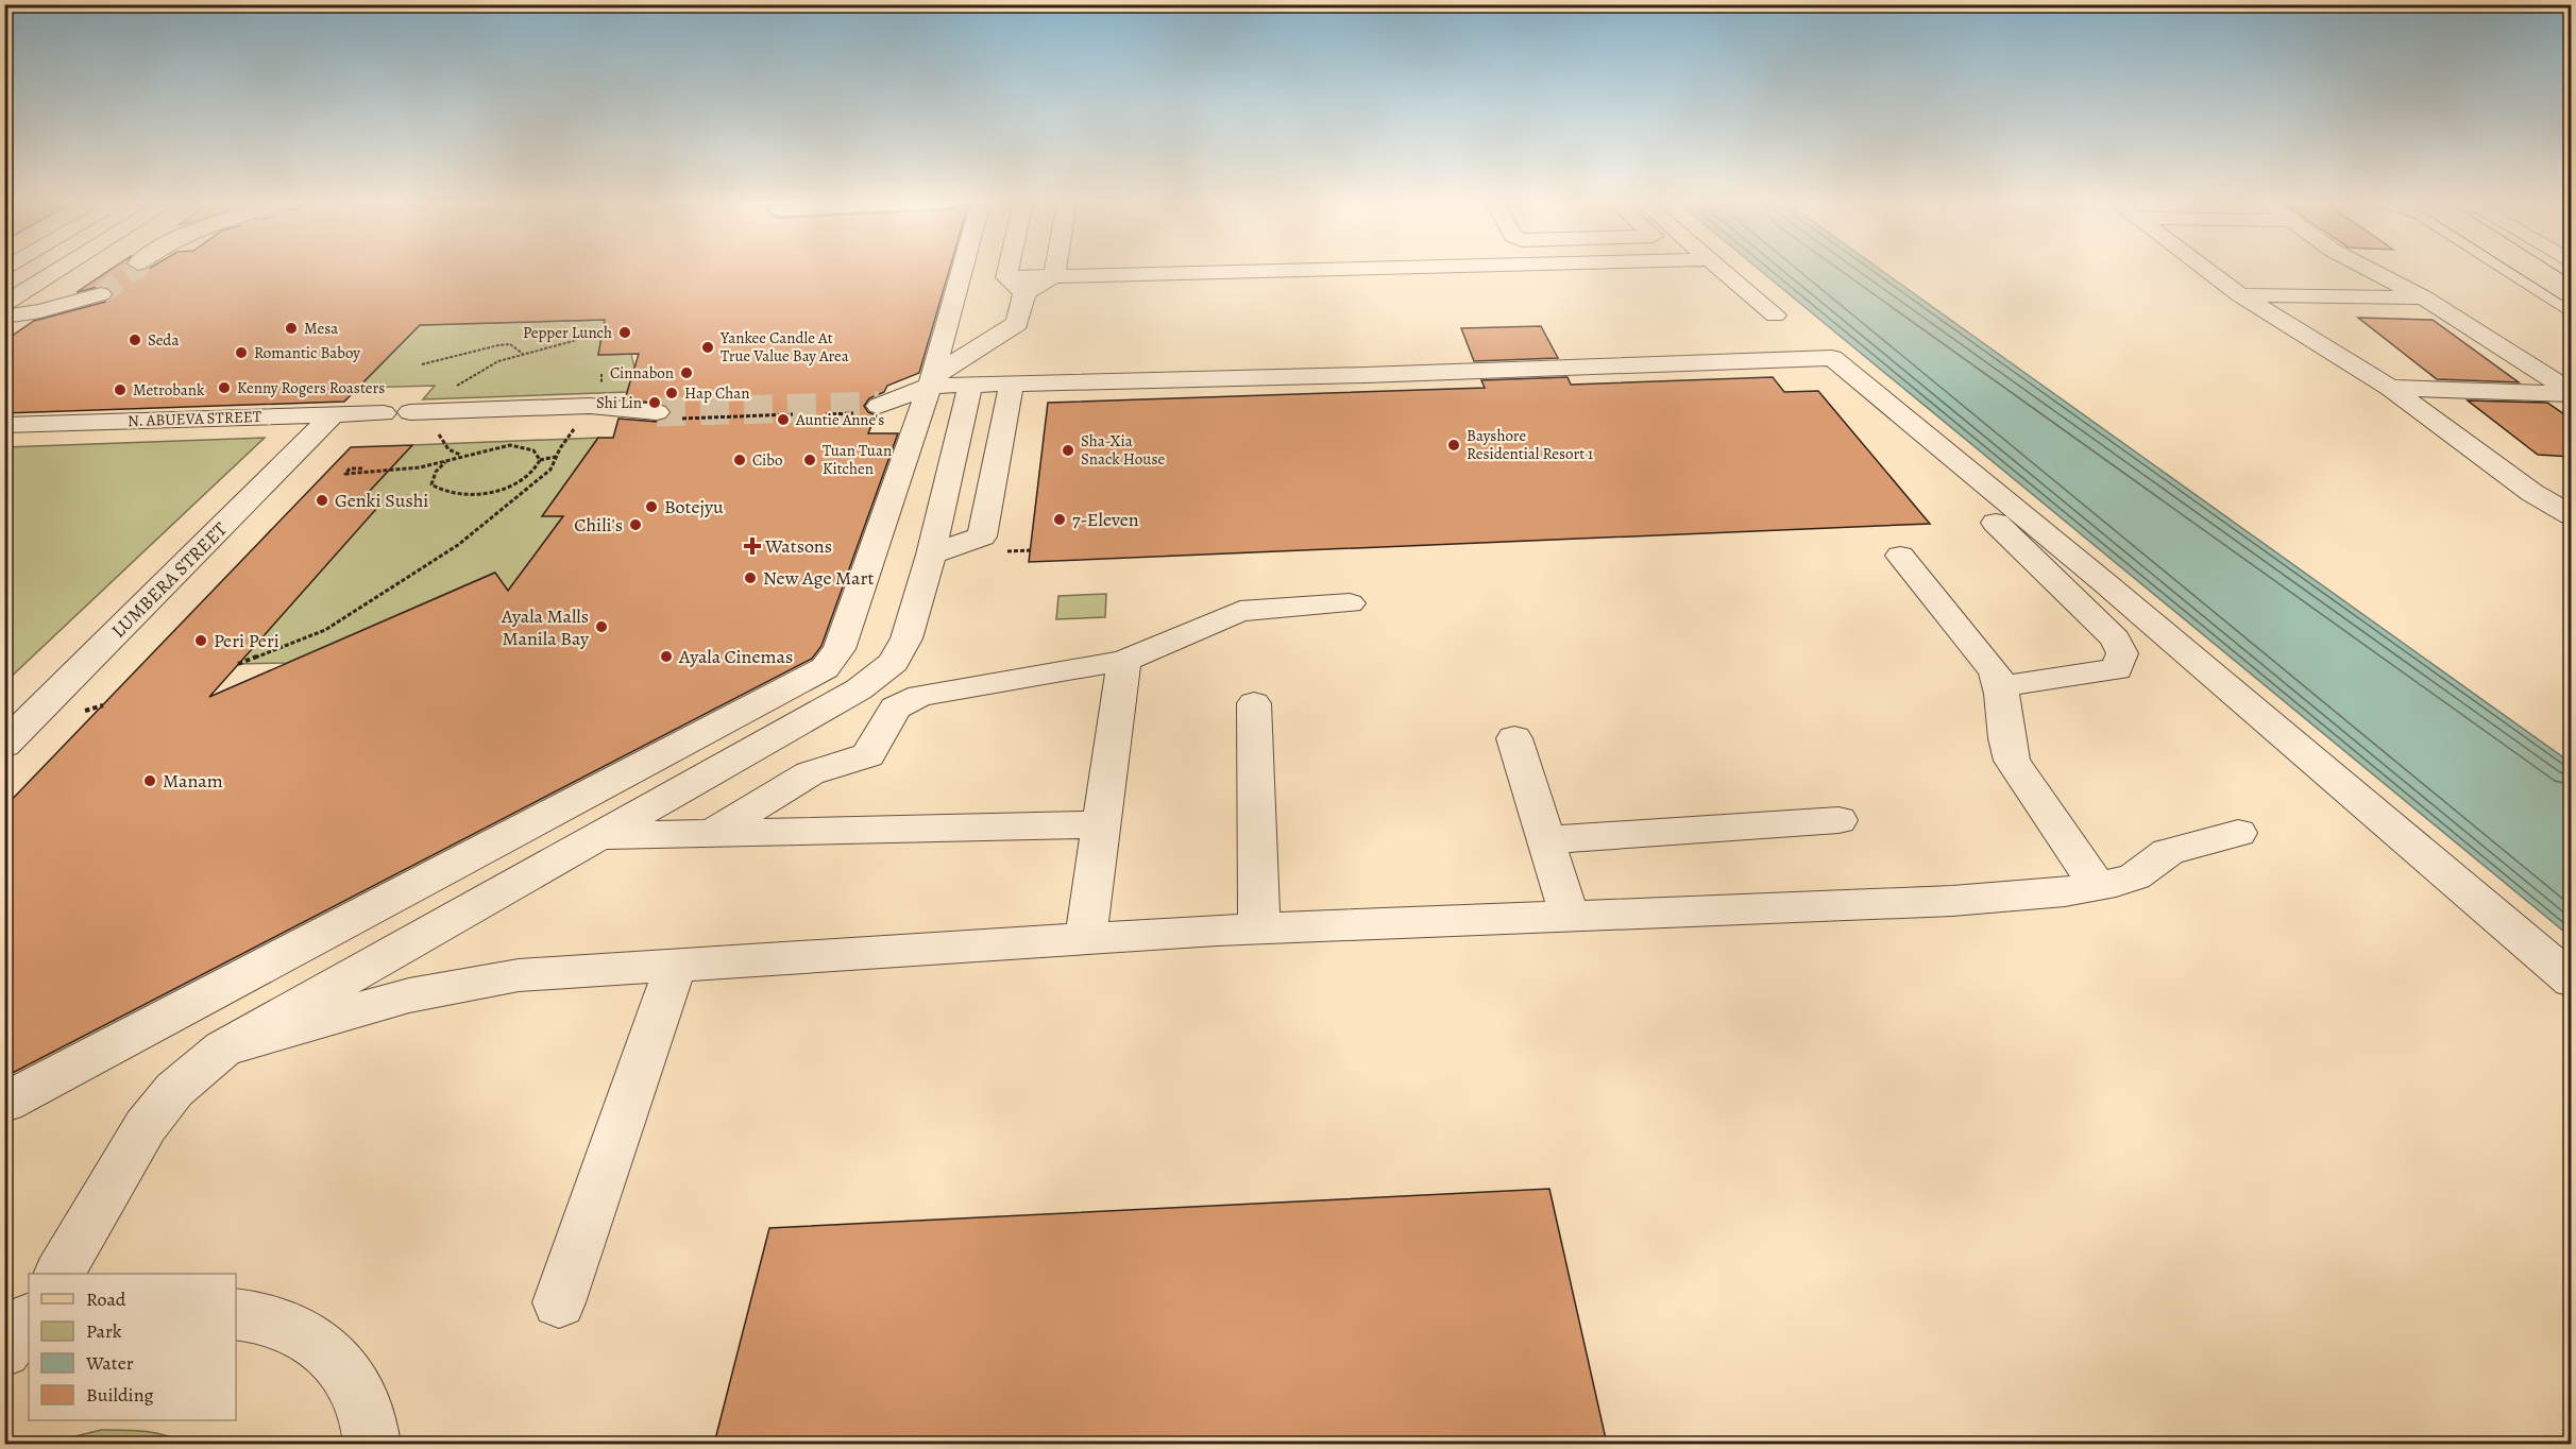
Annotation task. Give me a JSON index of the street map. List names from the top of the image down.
{
  "streets": {
    "street": ["N. ABUEVA STREET", "LUMBERA STREET"]
  },
  "crossings": [
    ["N. ABUEVA STREET", "LUMBERA STREET"]
  ],
  "places": {
    "other": [
      "Mesa",
      "Pepper Lunch",
      "Seda",
      "Yankee Candle At True Value Bay Area",
      "Romantic Baboy",
      "Cinnabon",
      "Kenny Rogers Roasters",
      "Metrobank",
      "Hap Chan",
      "Shi Lin",
      "Auntie Anne's",
      "Bayshore Residential Resort 1",
      "Sha-Xia Snack House",
      "Cibo",
      "Tuan Tuan Kitchen",
      "Genki Sushi",
      "Botejyu",
      "7-Eleven",
      "Chili's",
      "New Age Mart",
      "Ayala Malls Manila Bay",
      "Peri Peri",
      "Ayala Cinemas",
      "Manam"
    ],
    "health": ["Watsons"]
  },
  "legend": [
    "Road",
    "Park",
    "Water",
    "Building"
  ]
}
